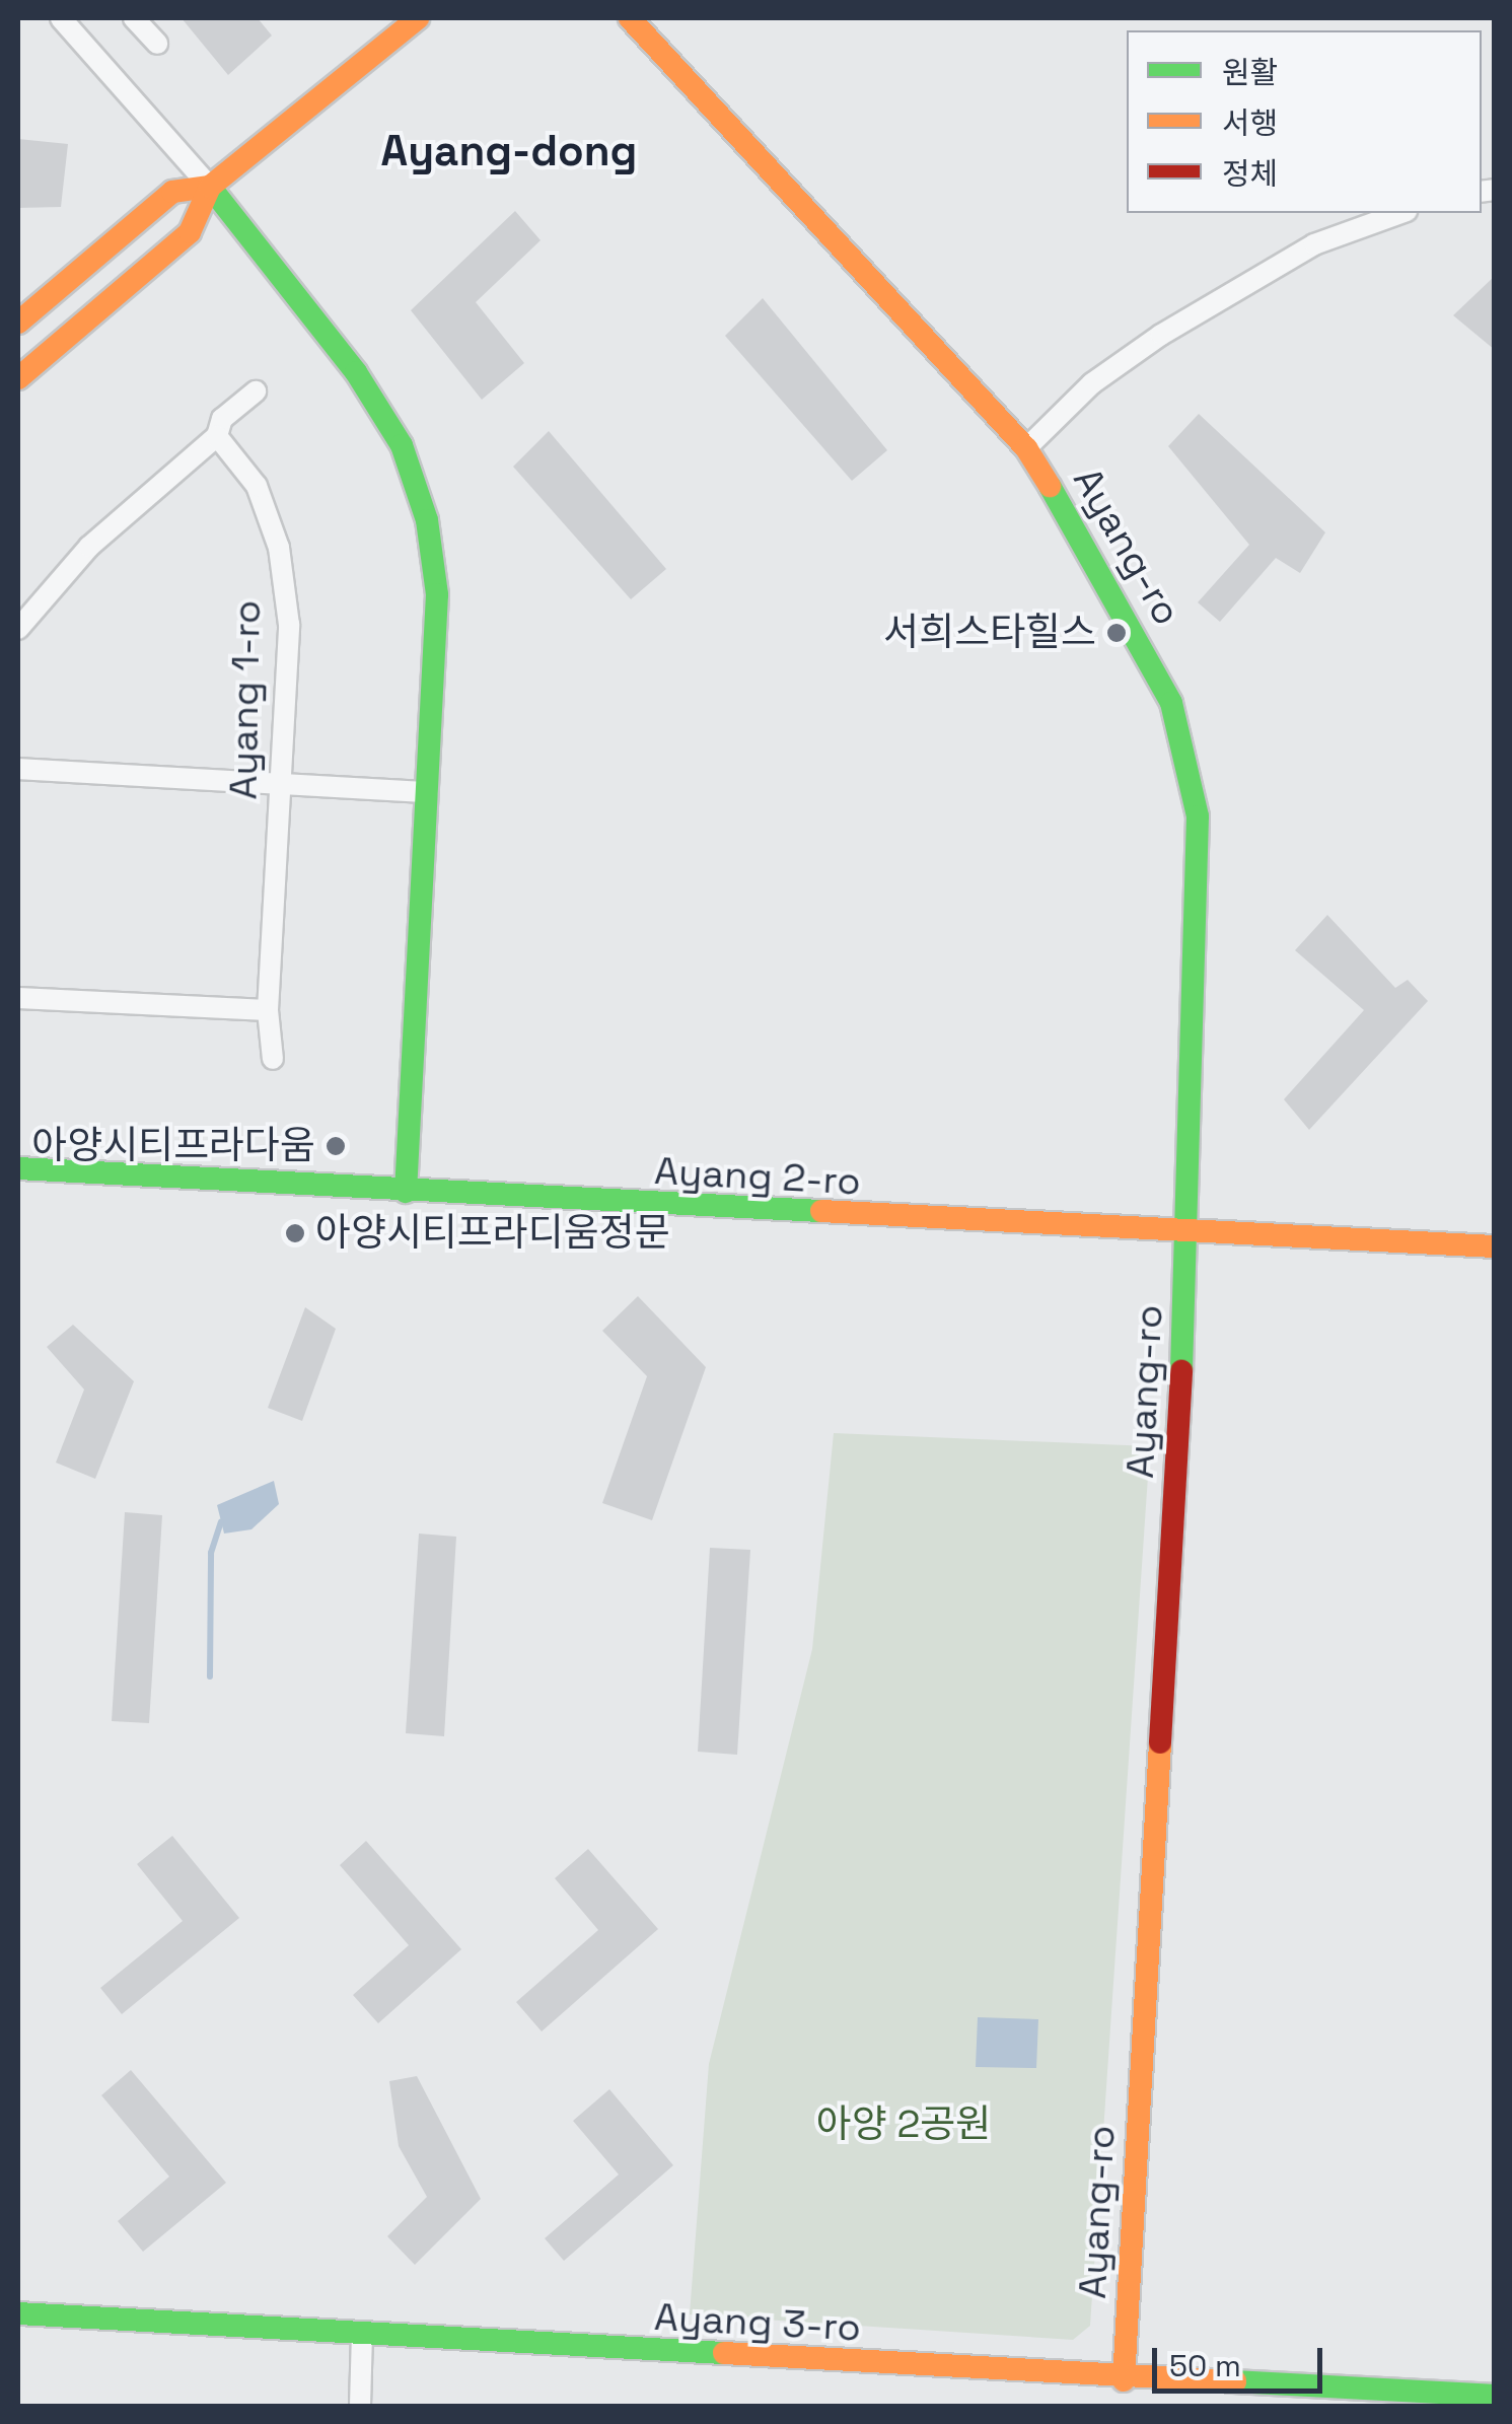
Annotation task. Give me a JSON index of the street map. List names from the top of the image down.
{
  "streets": {
    "street": [
      "Ayang-ro",
      "Ayang 1-ro",
      "Ayang 2-ro",
      "Ayang 3-ro"
    ]
  },
  "crossings": [
    ["Ayang-ro", "Ayang 2-ro"],
    ["Ayang-ro", "Ayang 3-ro"]
  ],
  "districts": ["Ayang-dong"],
  "parks": ["아양 2공원"],
  "places": ["서희스타힐스", "아양시티프라다움", "아양시티프라디움정문"],
  "legend": ["원활", "서행", "정체"],
  "scale_bar": "50 m"
}
